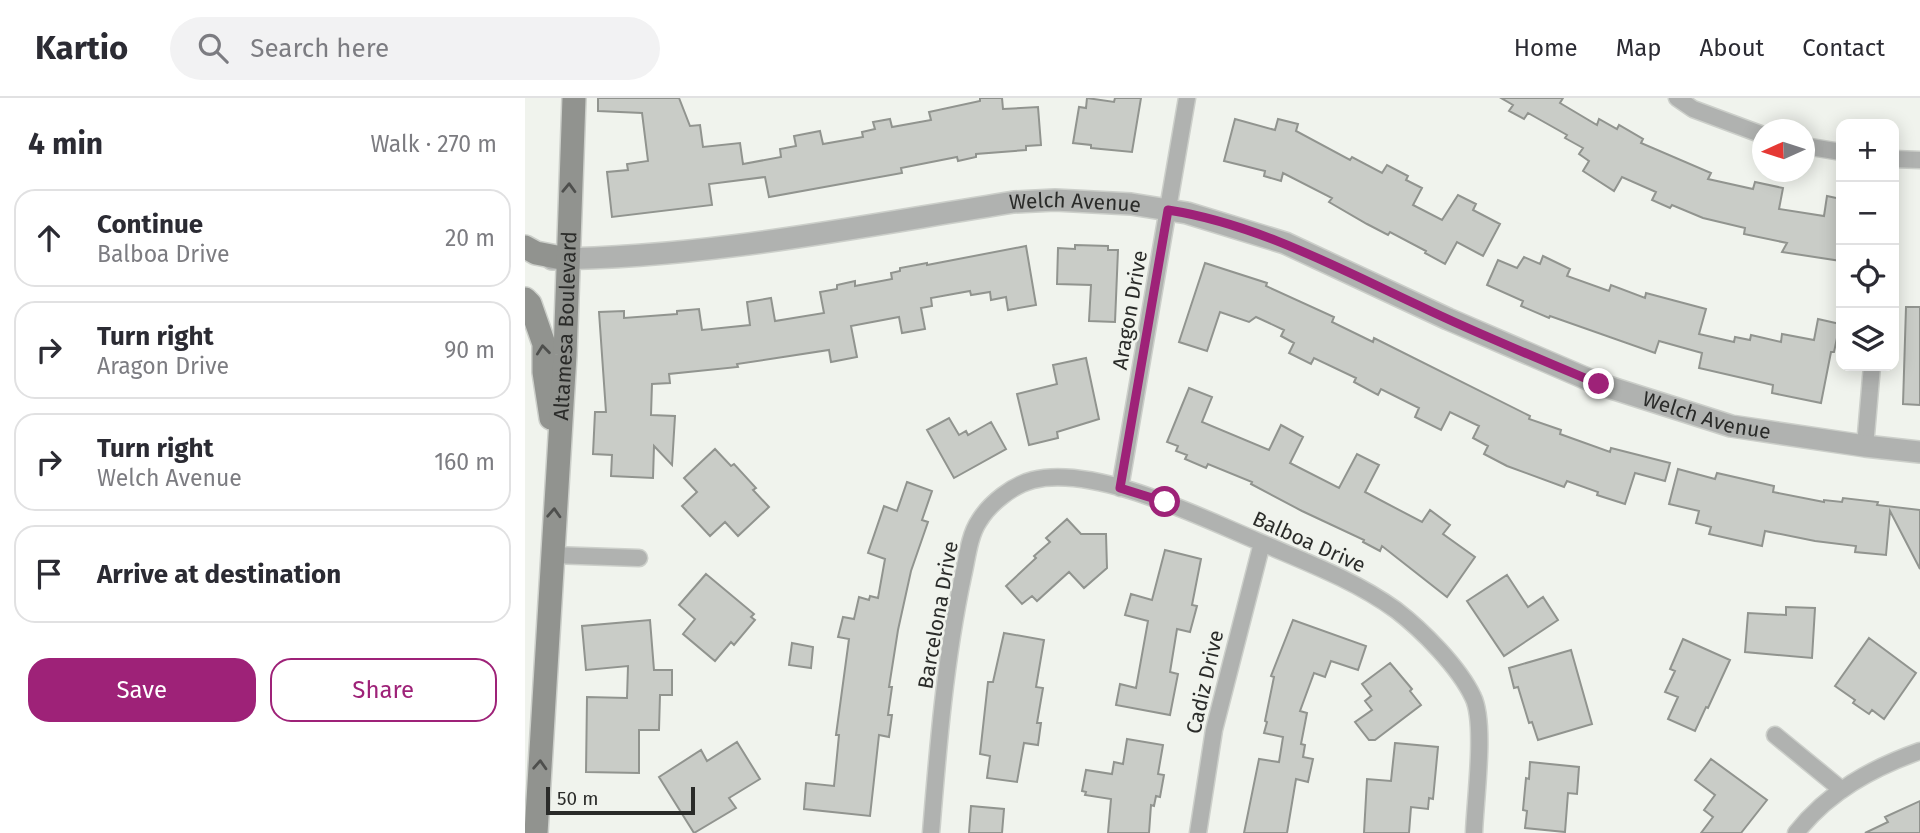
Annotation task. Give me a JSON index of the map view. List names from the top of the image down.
{
  "streets": {
    "main road": ["Altamesa Boulevard"],
    "street": [
      "Welch Avenue",
      "Aragon Drive",
      "Balboa Drive",
      "Barcelona Drive",
      "Cadiz Drive"
    ]
  },
  "crossings": [
    ["Welch Avenue", "Aragon Drive"],
    ["Welch Avenue", "Altamesa Boulevard"],
    ["Aragon Drive", "Balboa Drive"],
    ["Aragon Drive", "Barcelona Drive"],
    ["Balboa Drive", "Barcelona Drive"],
    ["Balboa Drive", "Cadiz Drive"]
  ],
  "one_way": ["Altamesa Boulevard"],
  "scale_bar": "50 m",
  "north": "left",
  "page": {
    "header": "Kartio",
    "search": "Search here",
    "nav": [
      "Home",
      "Map",
      "About",
      "Contact"
    ],
    "heading": ["4 min", "Walk · 270 m"],
    "map_buttons": ["+", "−"],
    "list": [
      ["Continue", "Balboa Drive", "20 m"],
      ["Turn right", "Aragon Drive", "90 m"],
      ["Turn right", "Welch Avenue", "160 m"],
      "Arrive at destination"
    ],
    "buttons": ["Save", "Share"],
    "scale": "50 m"
  }
}
